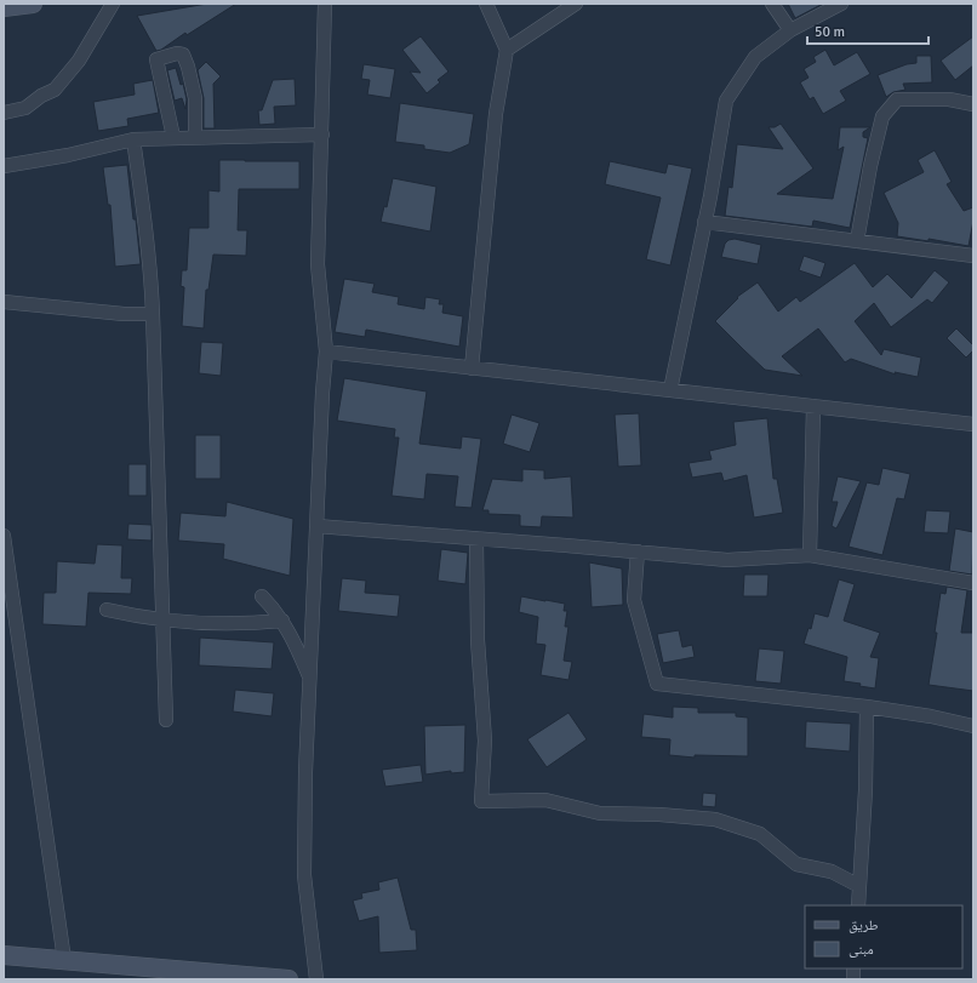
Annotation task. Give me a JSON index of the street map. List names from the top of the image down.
{
  "legend": ["طريق", "مبنى"],
  "scale_bar": "50 m"
}
